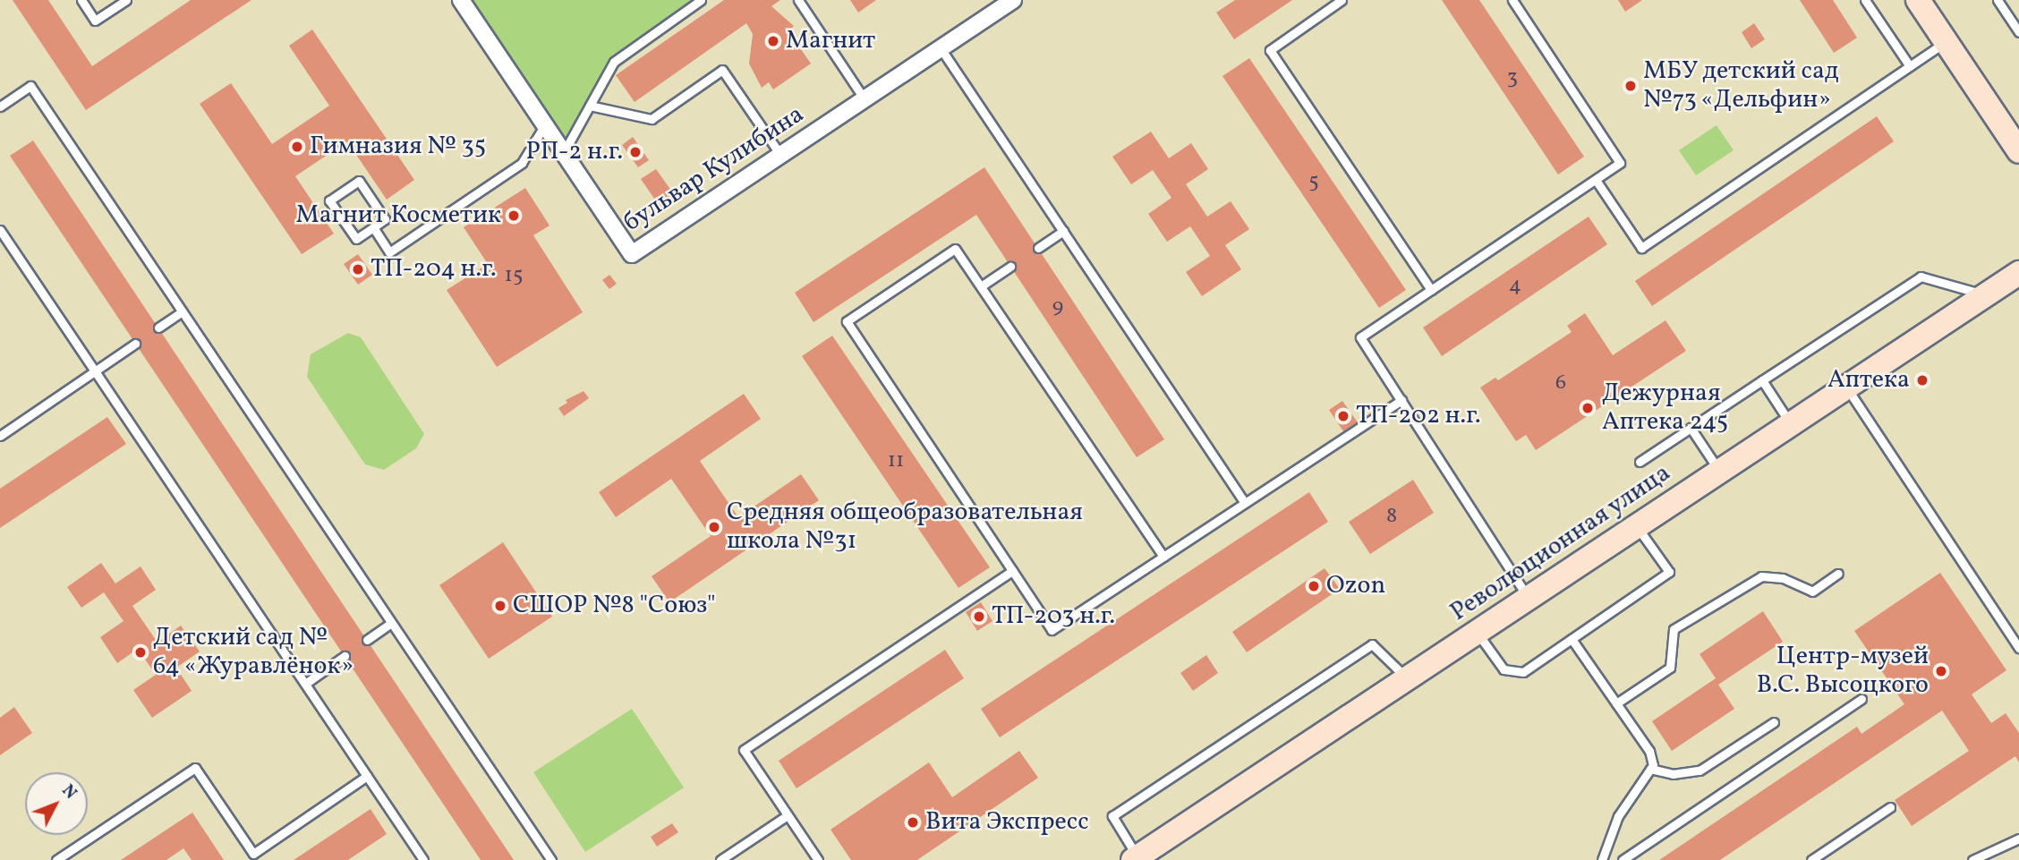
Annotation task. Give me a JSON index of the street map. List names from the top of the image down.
{
  "streets": {
    "main road": ["Революционная улица"],
    "street": ["бульвар Кулибина"]
  },
  "places": [
    "Магнит",
    "МБУ детский сад №73 «Дельфин»",
    "Гимназия № 35",
    "РП-2 н.г.",
    "Магнит Косметик",
    "ТП-204 н.г.",
    "Аптека",
    "Дежурная Аптека 245",
    "ТП-202 н.г.",
    "Средняя общеобразовательная школа №31",
    "Ozon",
    "СШОР №8 \"Союз\"",
    "ТП-203 н.г.",
    "Детский сад № 64 «Журавлёнок»",
    "Центр-музей В.С. Высоцкого",
    "Вита Экспресс"
  ],
  "house_numbers": [
    "3",
    "5",
    "15",
    "4",
    "9",
    "6",
    "11",
    "8"
  ],
  "north": "top right"
}
